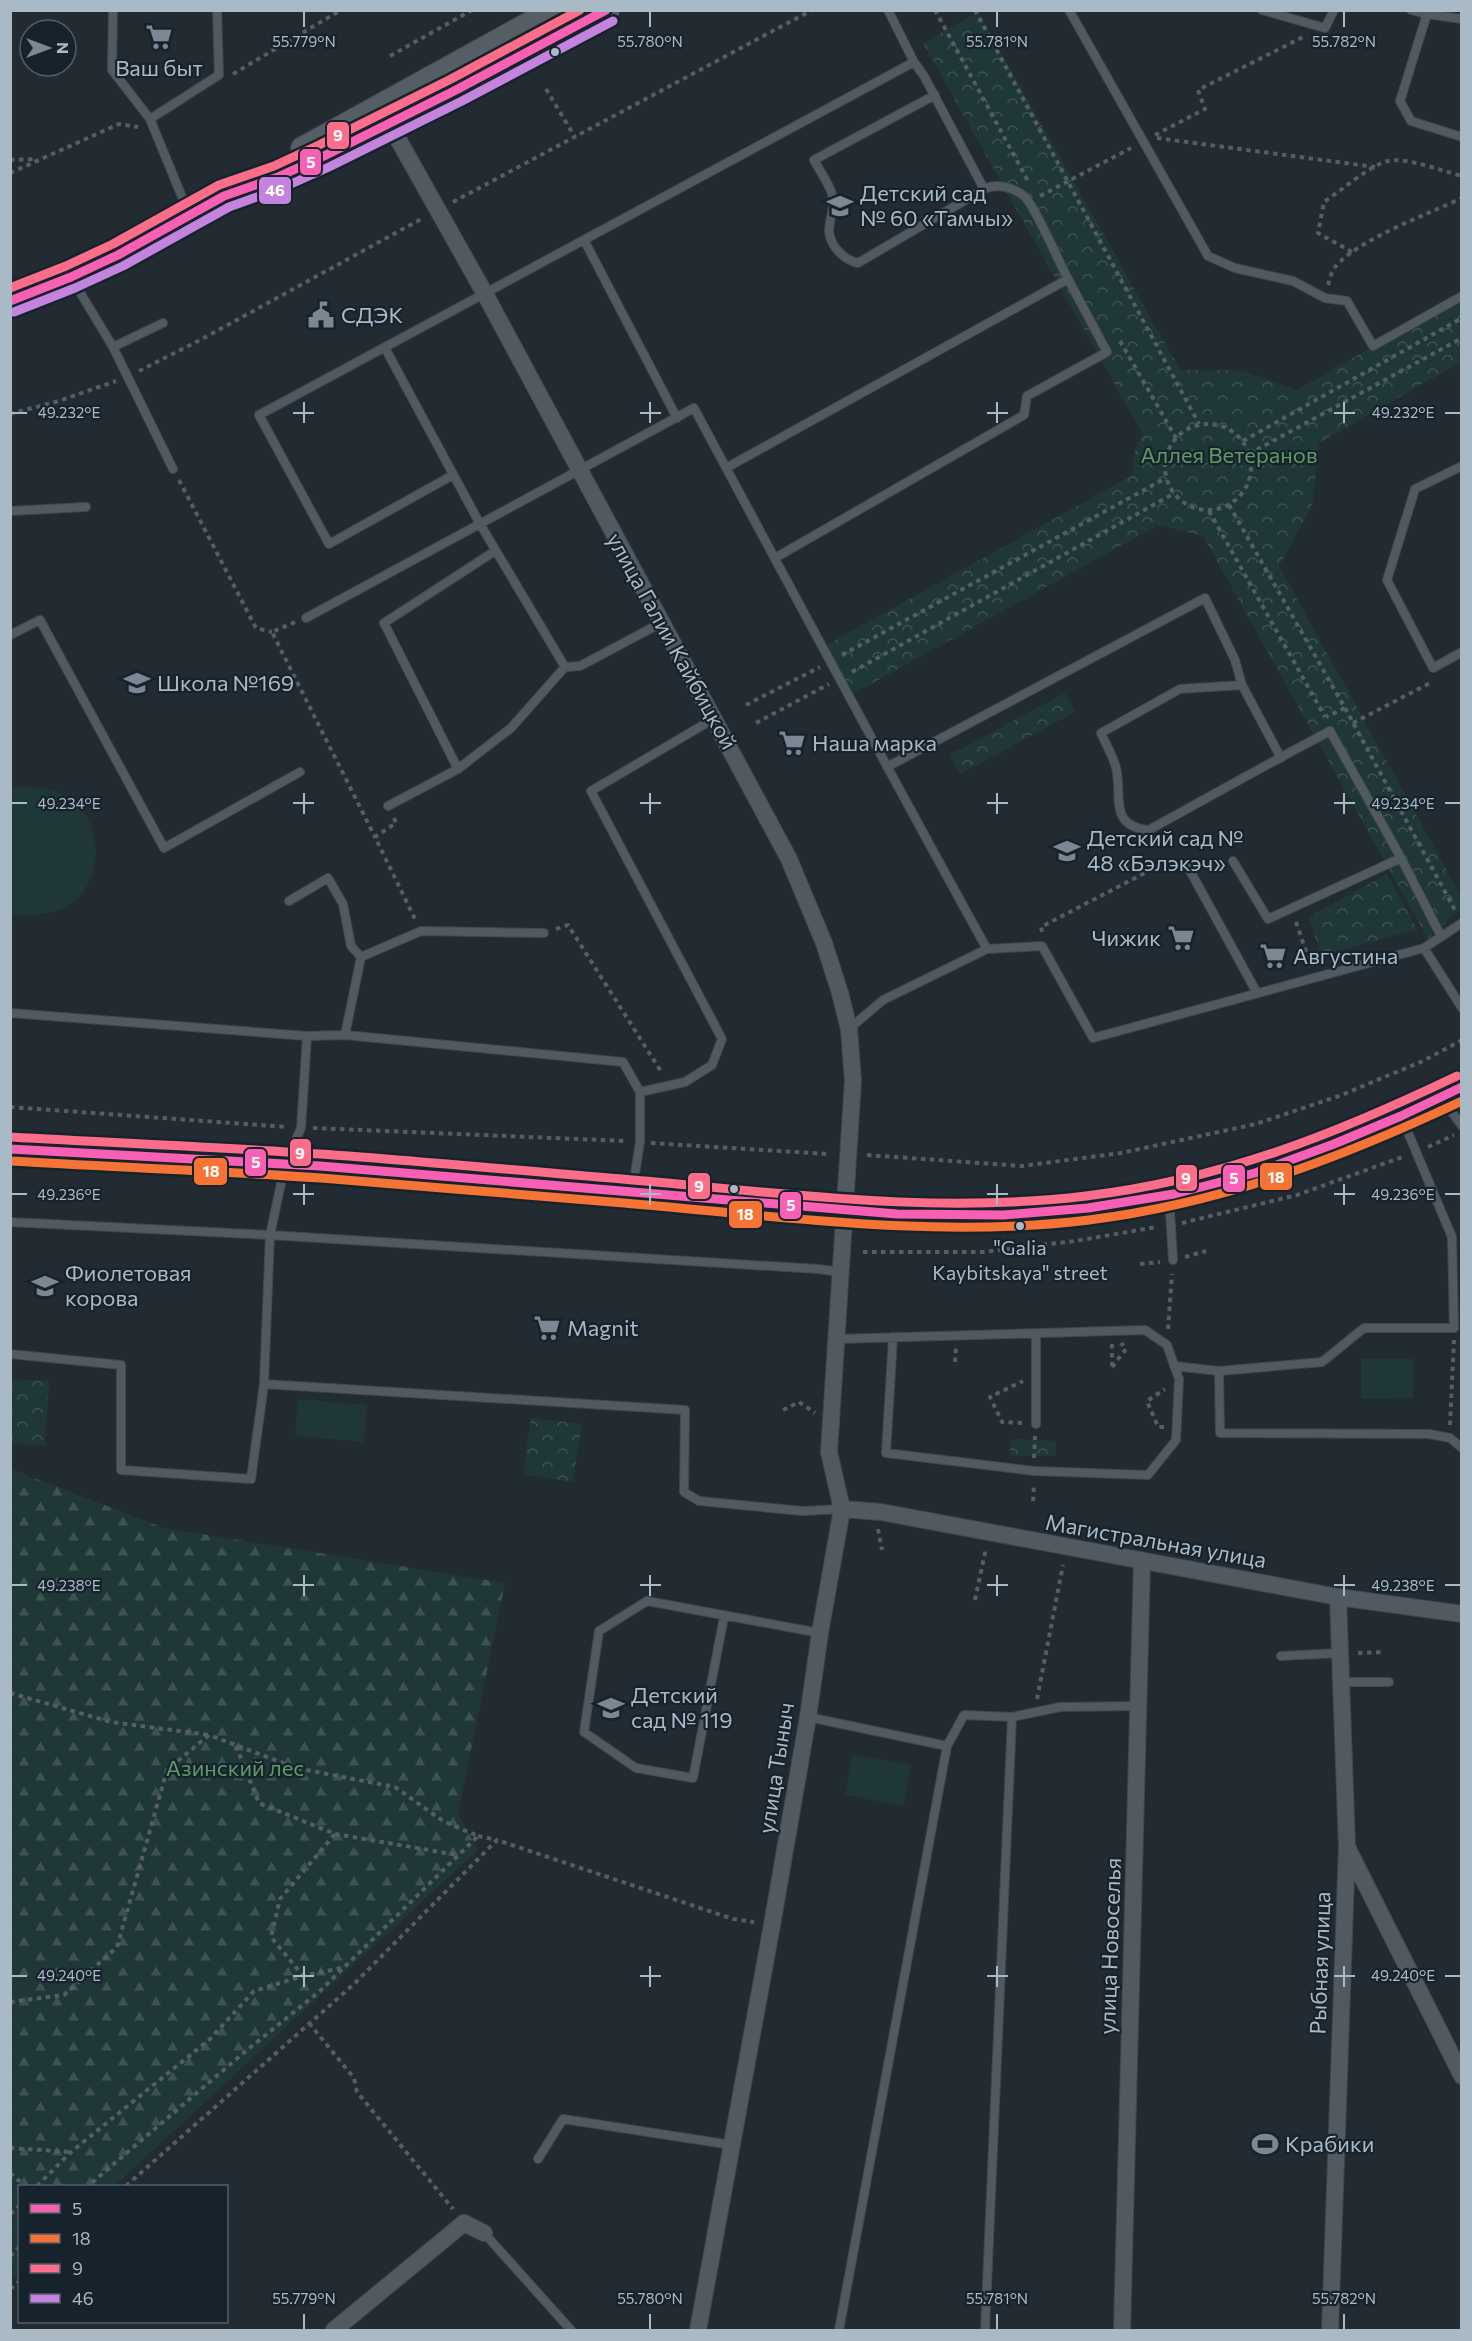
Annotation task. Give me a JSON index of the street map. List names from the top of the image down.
{
  "streets": {
    "street": [
      "улица Галии Кайбицкой",
      "Магистральная улица",
      "улица Тыныч",
      "улица Новоселья",
      "Рыбная улица"
    ]
  },
  "crossings": [
    ["улица Галии Кайбицкой", "улица Тыныч"],
    ["Магистральная улица", "улица Тыныч"],
    ["Магистральная улица", "улица Новоселья"],
    ["Магистральная улица", "Рыбная улица"]
  ],
  "parks": ["Аллея Ветеранов", "Азинский лес"],
  "places": {
    "supermarket": [
      "Ваш быт",
      "Наша марка",
      "Чижик",
      "Августина",
      "Magnit"
    ],
    "school or university": [
      "Детский сад № 60 «Тамчы»",
      "Школа №169",
      "Детский сад № 48 «Бэлэкэч»",
      "Фиолетовая корова",
      "Детский сад № 119"
    ],
    "public building": ["СДЭК"],
    "other": ["\"Galia Kaybitskaya\" street"],
    "sports": ["Крабики"]
  },
  "lines": [
    "transit line 5",
    "transit line 9",
    "transit line 46",
    "transit line 18"
  ],
  "legend": [
    "5",
    "18",
    "9",
    "46"
  ],
  "north": "right",
  "coordinates": [
    "55.779°N",
    "55.780°N",
    "55.781°N",
    "55.782°N",
    "49.232°E",
    "49.234°E",
    "49.236°E",
    "49.238°E",
    "49.240°E"
  ]
}
